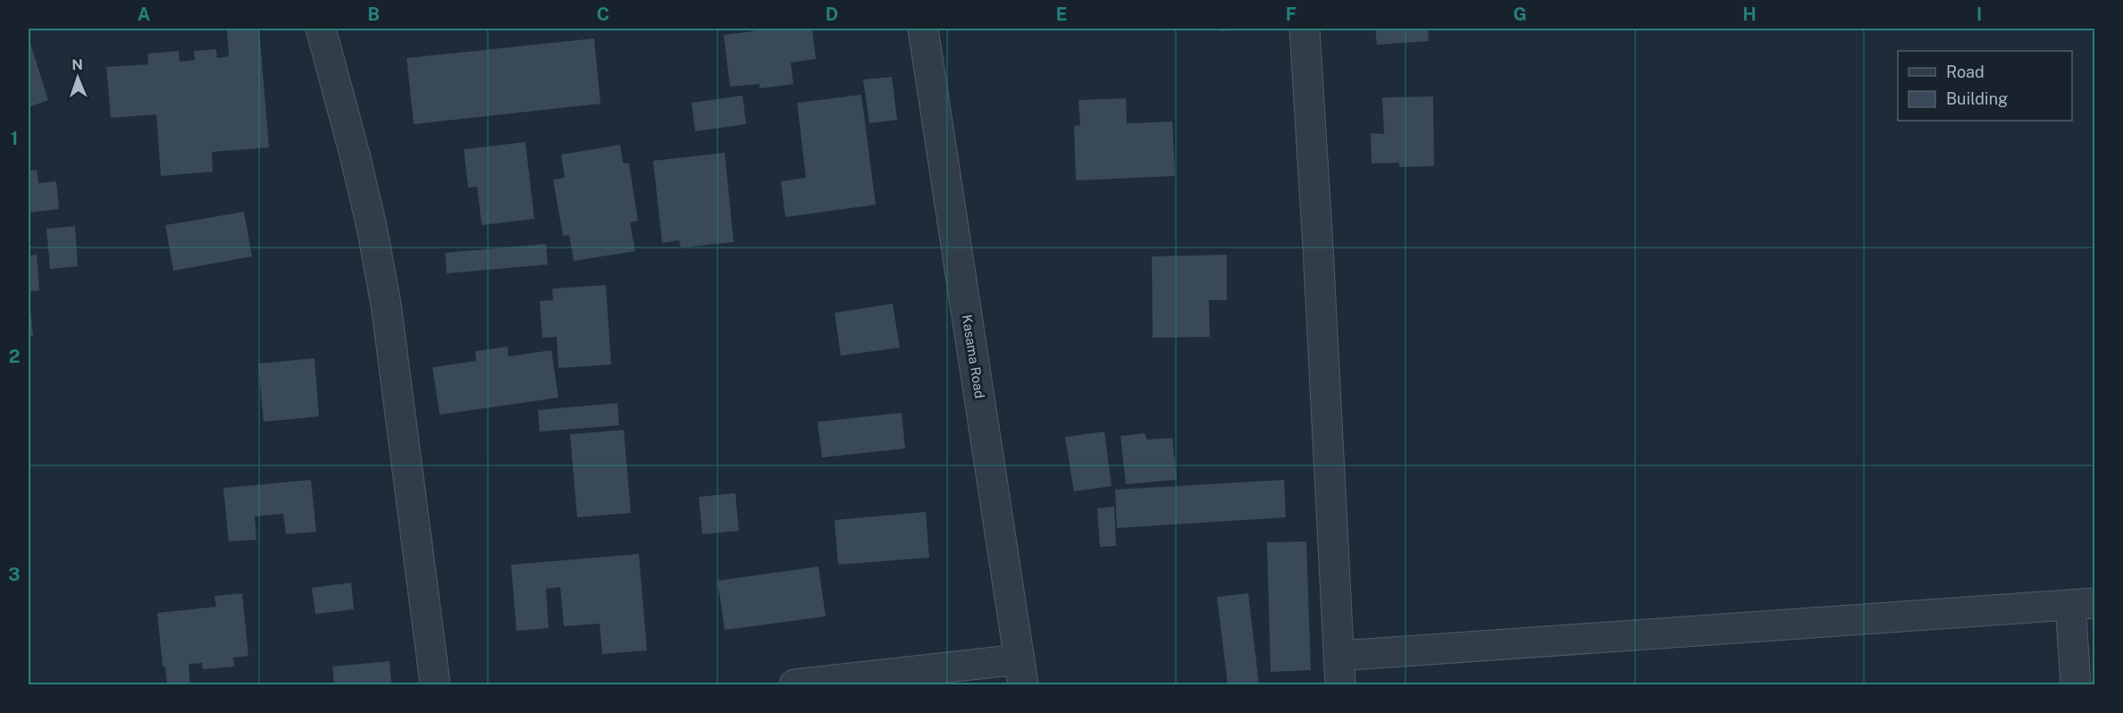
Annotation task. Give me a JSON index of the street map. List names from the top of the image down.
{
  "streets": {
    "street": ["Kasama Road"]
  },
  "legend": ["Road", "Building"],
  "north": "top",
  "grid": {
    "columns": [
      "A",
      "B",
      "C",
      "D",
      "E",
      "F",
      "G",
      "H",
      "I"
    ],
    "rows": ["1", "2", "3"]
  }
}
